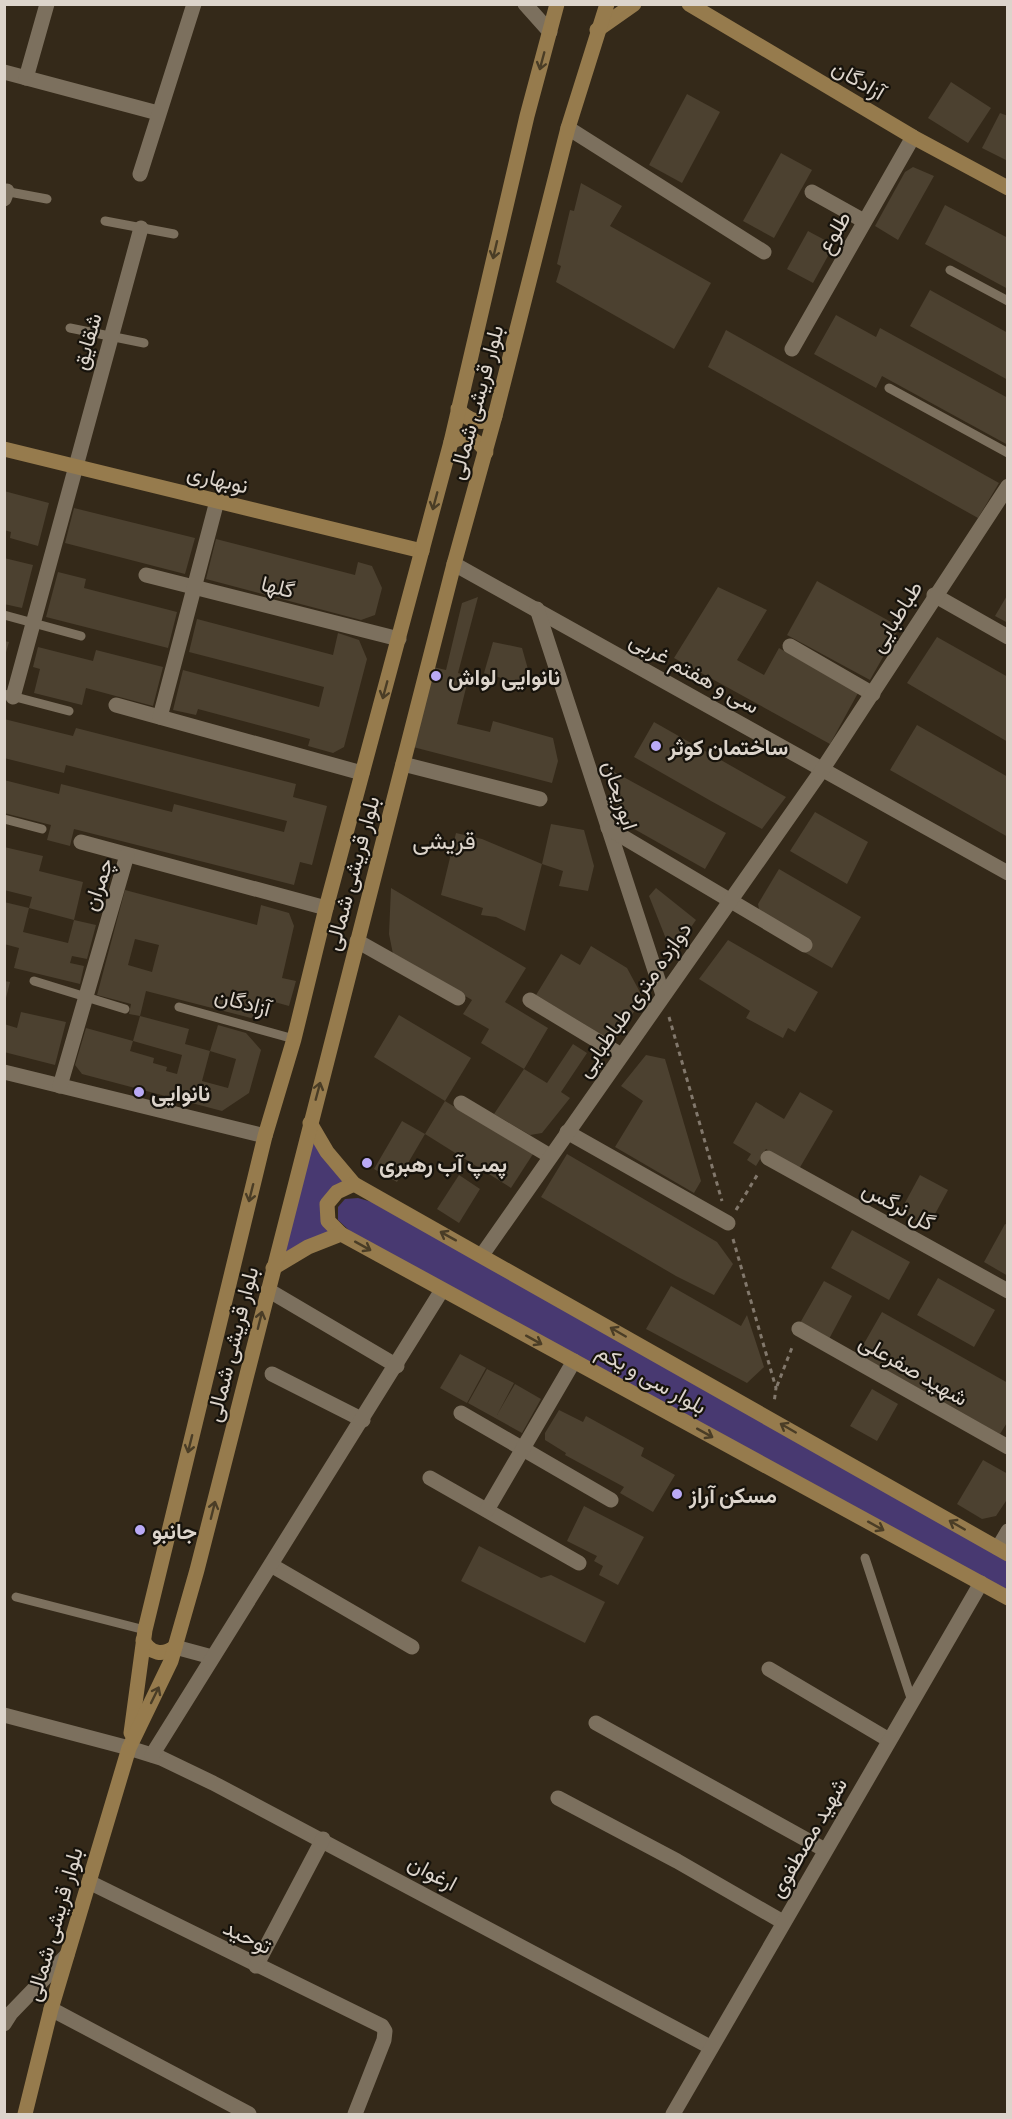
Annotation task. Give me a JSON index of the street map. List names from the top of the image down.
{
  "streets": {
    "main road": [
      "آزادگان",
      "بلوار قریشی شمالی",
      "نوبهاری",
      "بلوار سی و یکم"
    ],
    "street": [
      "طلوع",
      "شقایق",
      "گلها",
      "طباطبایی",
      "سی و هفتم غربی",
      "ابوریحان",
      "چمران",
      "دوازده متری طباطبایی",
      "گل نرگس",
      "شهید صفرعلی",
      "شهید مصطفوی",
      "ارغوان",
      "توحید"
    ]
  },
  "crossings": [
    ["آزادگان", "طلوع"],
    ["آزادگان", "بلوار قریشی شمالی"],
    ["شقایق", "نوبهاری"],
    ["بلوار قریشی شمالی", "نوبهاری"],
    ["بلوار قریشی شمالی", "گلها"],
    ["بلوار قریشی شمالی", "سی و هفتم غربی"],
    ["بلوار قریشی شمالی", "چمران"],
    ["بلوار قریشی شمالی", "بلوار سی و یکم"],
    ["بلوار قریشی شمالی", "ارغوان"],
    ["بلوار قریشی شمالی", "توحید"],
    ["طباطبایی", "سی و هفتم غربی"],
    ["طباطبایی", "دوازده متری طباطبایی"],
    ["سی و هفتم غربی", "ابوریحان"],
    ["سی و هفتم غربی", "دوازده متری طباطبایی"],
    ["ابوریحان", "دوازده متری طباطبایی"],
    ["دوازده متری طباطبایی", "بلوار سی و یکم"],
    ["بلوار سی و یکم", "شهید مصطفوی"],
    ["شهید مصطفوی", "ارغوان"]
  ],
  "districts": ["قریشی"],
  "places": [
    "نانوایی لواش",
    "ساختمان کوثر",
    "نانوایی",
    "پمپ آب رهبری",
    "مسکن آراز",
    "جانبو"
  ]
}
